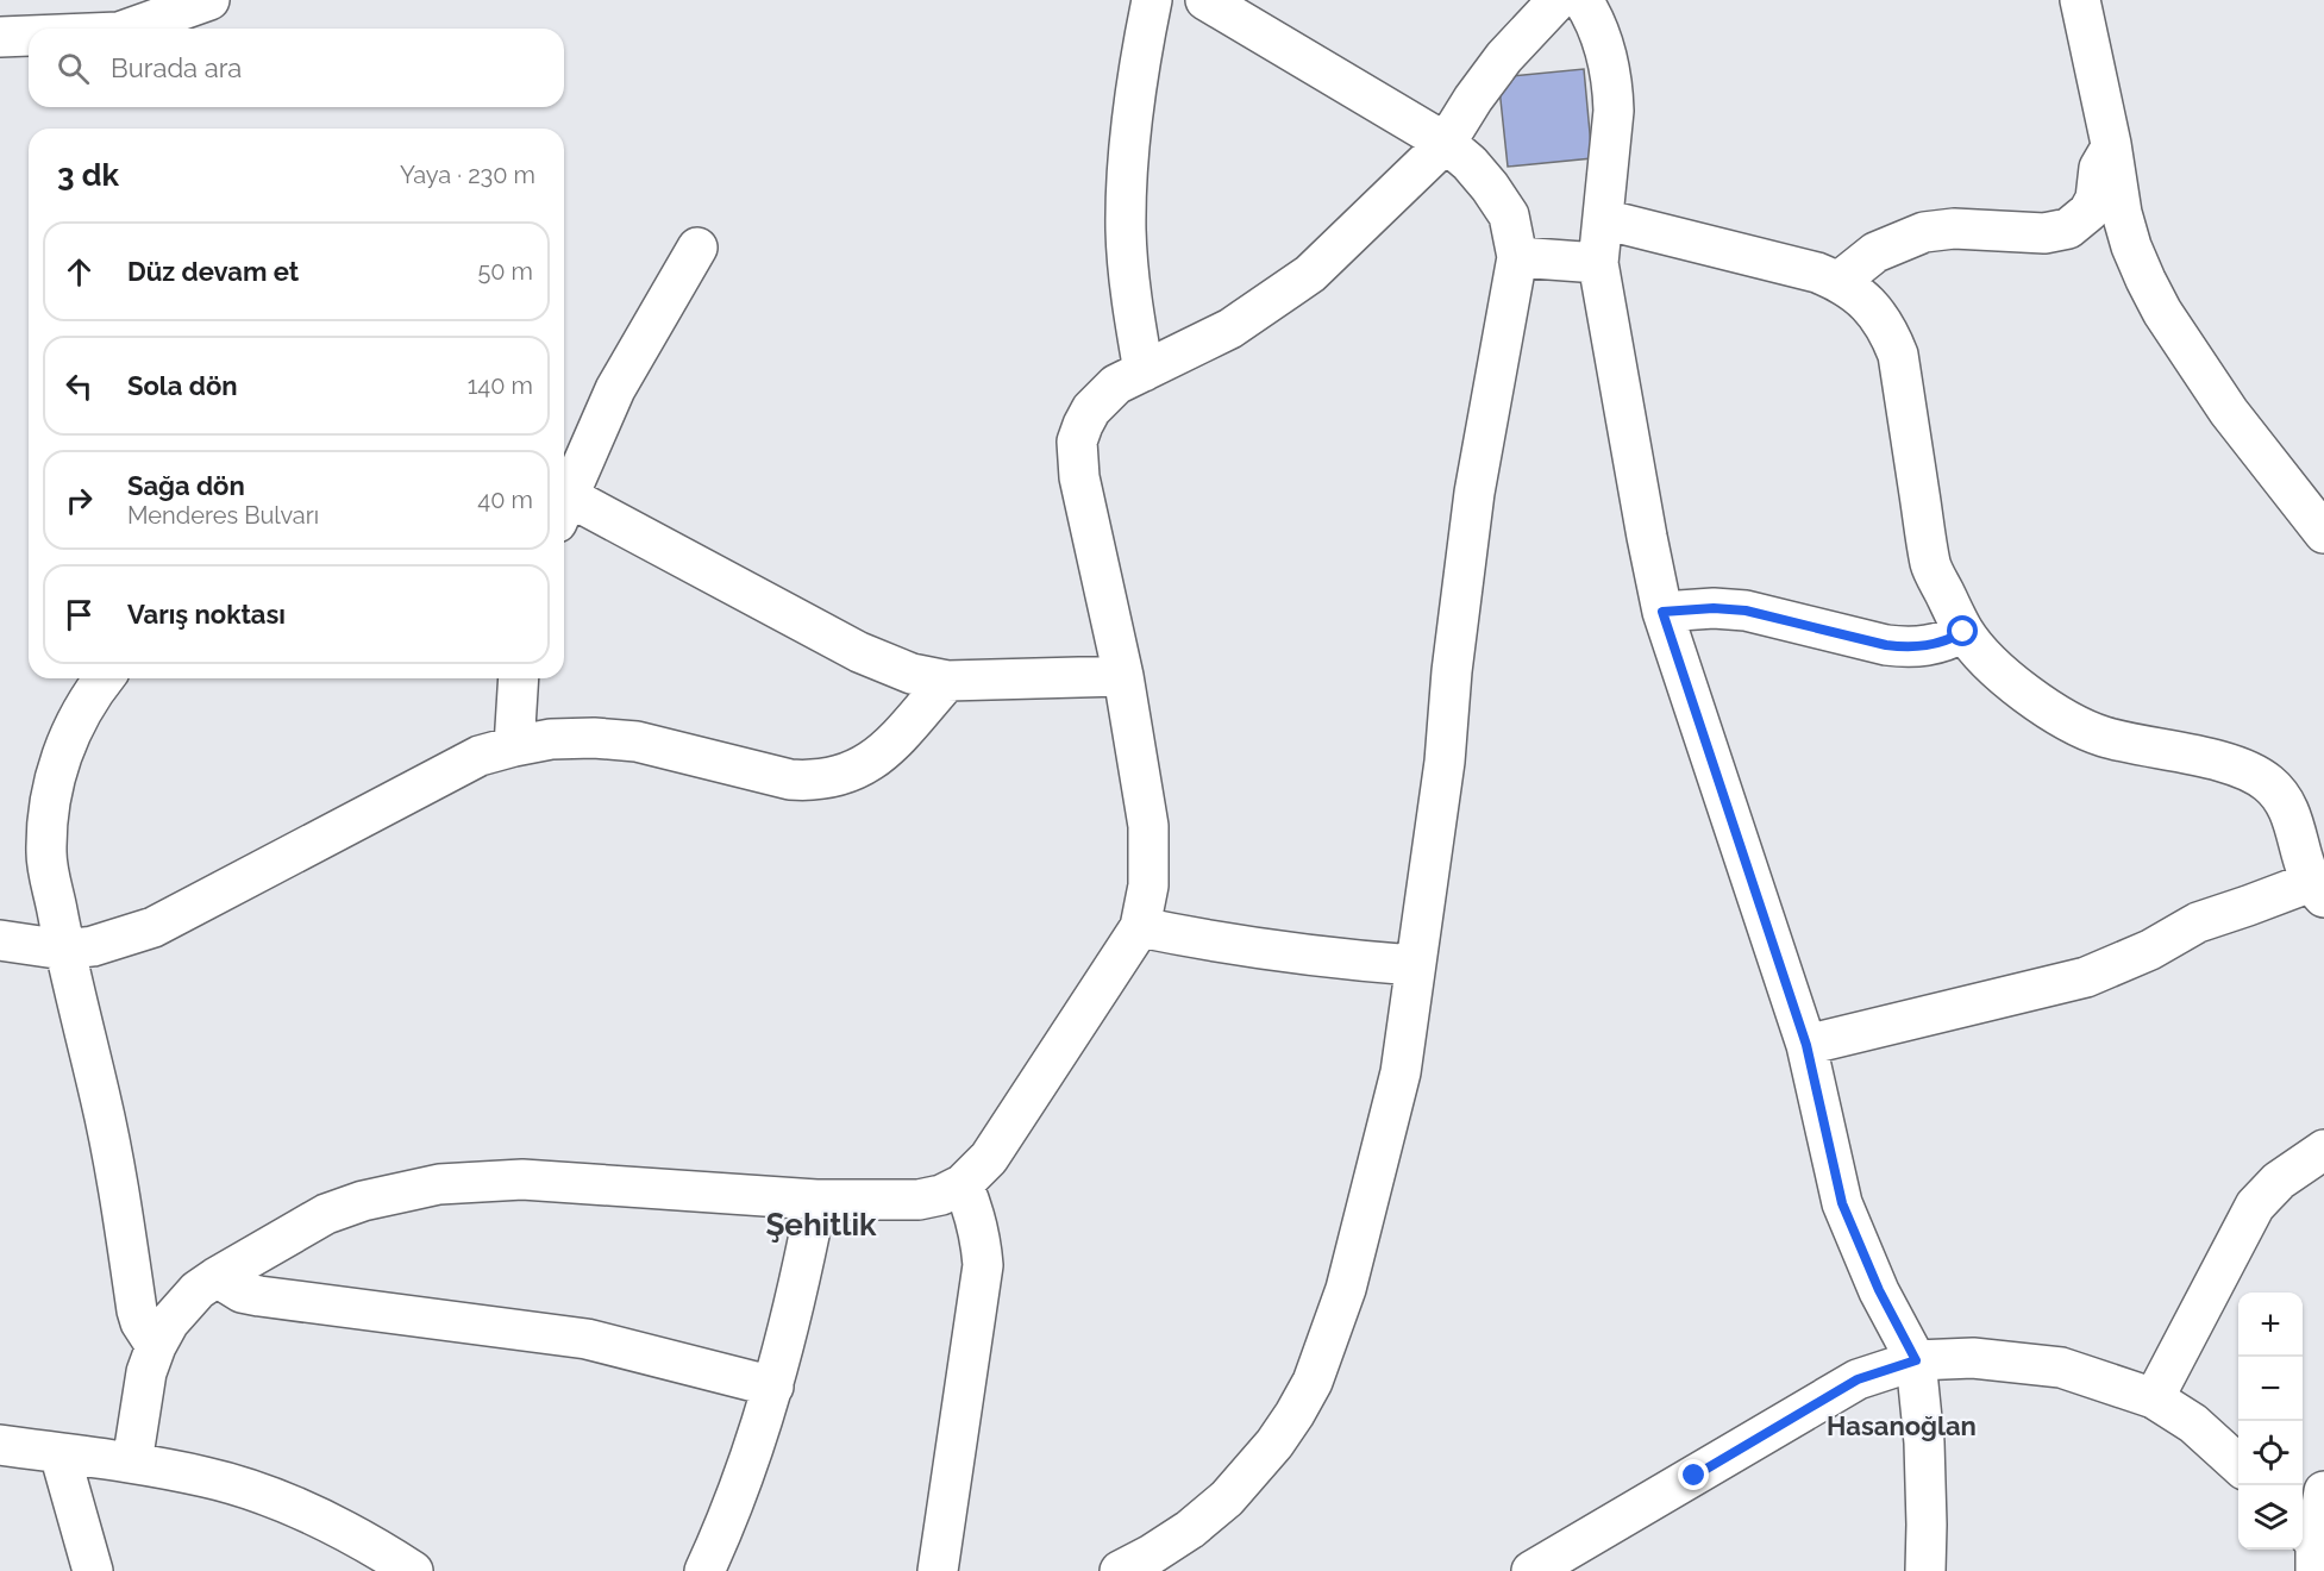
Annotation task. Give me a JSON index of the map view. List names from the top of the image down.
{
  "districts": ["Şehitlik", "Hasanoğlan"],
  "page": {
    "search": "Burada ara",
    "heading": ["3 dk", "Yaya · 230 m"],
    "list": [
      ["Düz devam et", "50 m"],
      ["Sola dön", "140 m"],
      ["Sağa dön", "Menderes Bulvarı", "40 m"],
      "Varış noktası"
    ],
    "map_buttons": ["+", "−"]
  }
}
